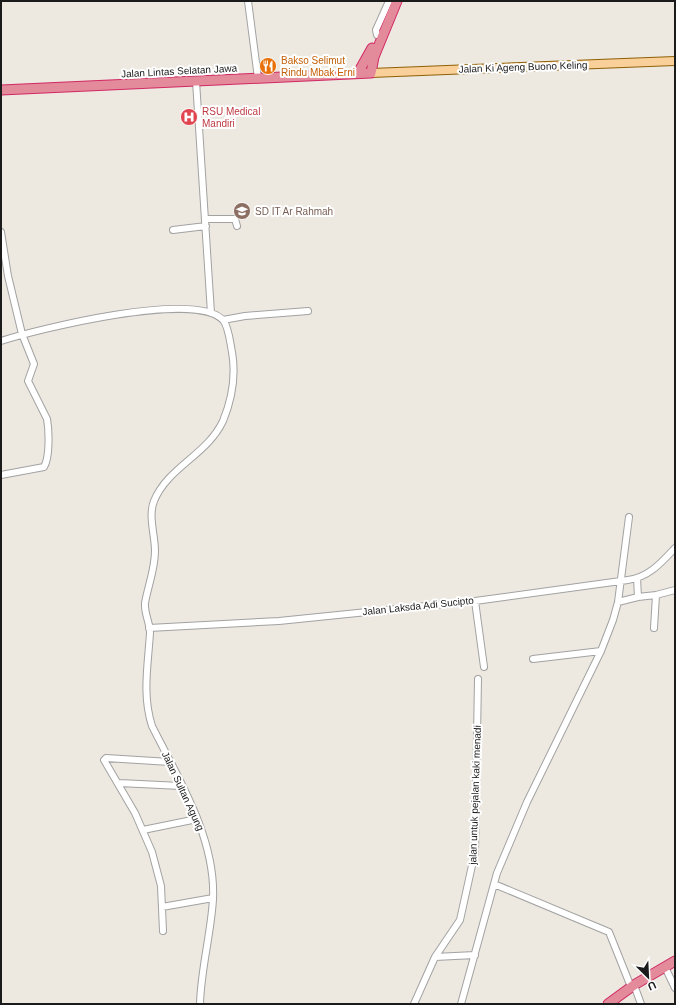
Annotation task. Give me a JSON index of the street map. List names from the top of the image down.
{
  "streets": {
    "highway": ["Jalan Lintas Selatan Jawa"],
    "main road": ["Jalan Ki Ageng Buono Keling"],
    "street": ["Jalan Laksda Adi Sucipto", "Jalan Sultan Agung", "jalan untuk pejalan kaki menadi"]
  },
  "crossings": [
    ["Jalan Ki Ageng Buono Keling", "Jalan Lintas Selatan Jawa"],
    ["Jalan Laksda Adi Sucipto", "Jalan Sultan Agung"]
  ],
  "places": {
    "restaurant": ["Bakso Selimut Rindu Mbak Erni"],
    "hospital": ["RSU Medical Mandiri"],
    "school or university": ["SD IT Ar Rahmah"]
  },
  "north": "bottom right"
}
